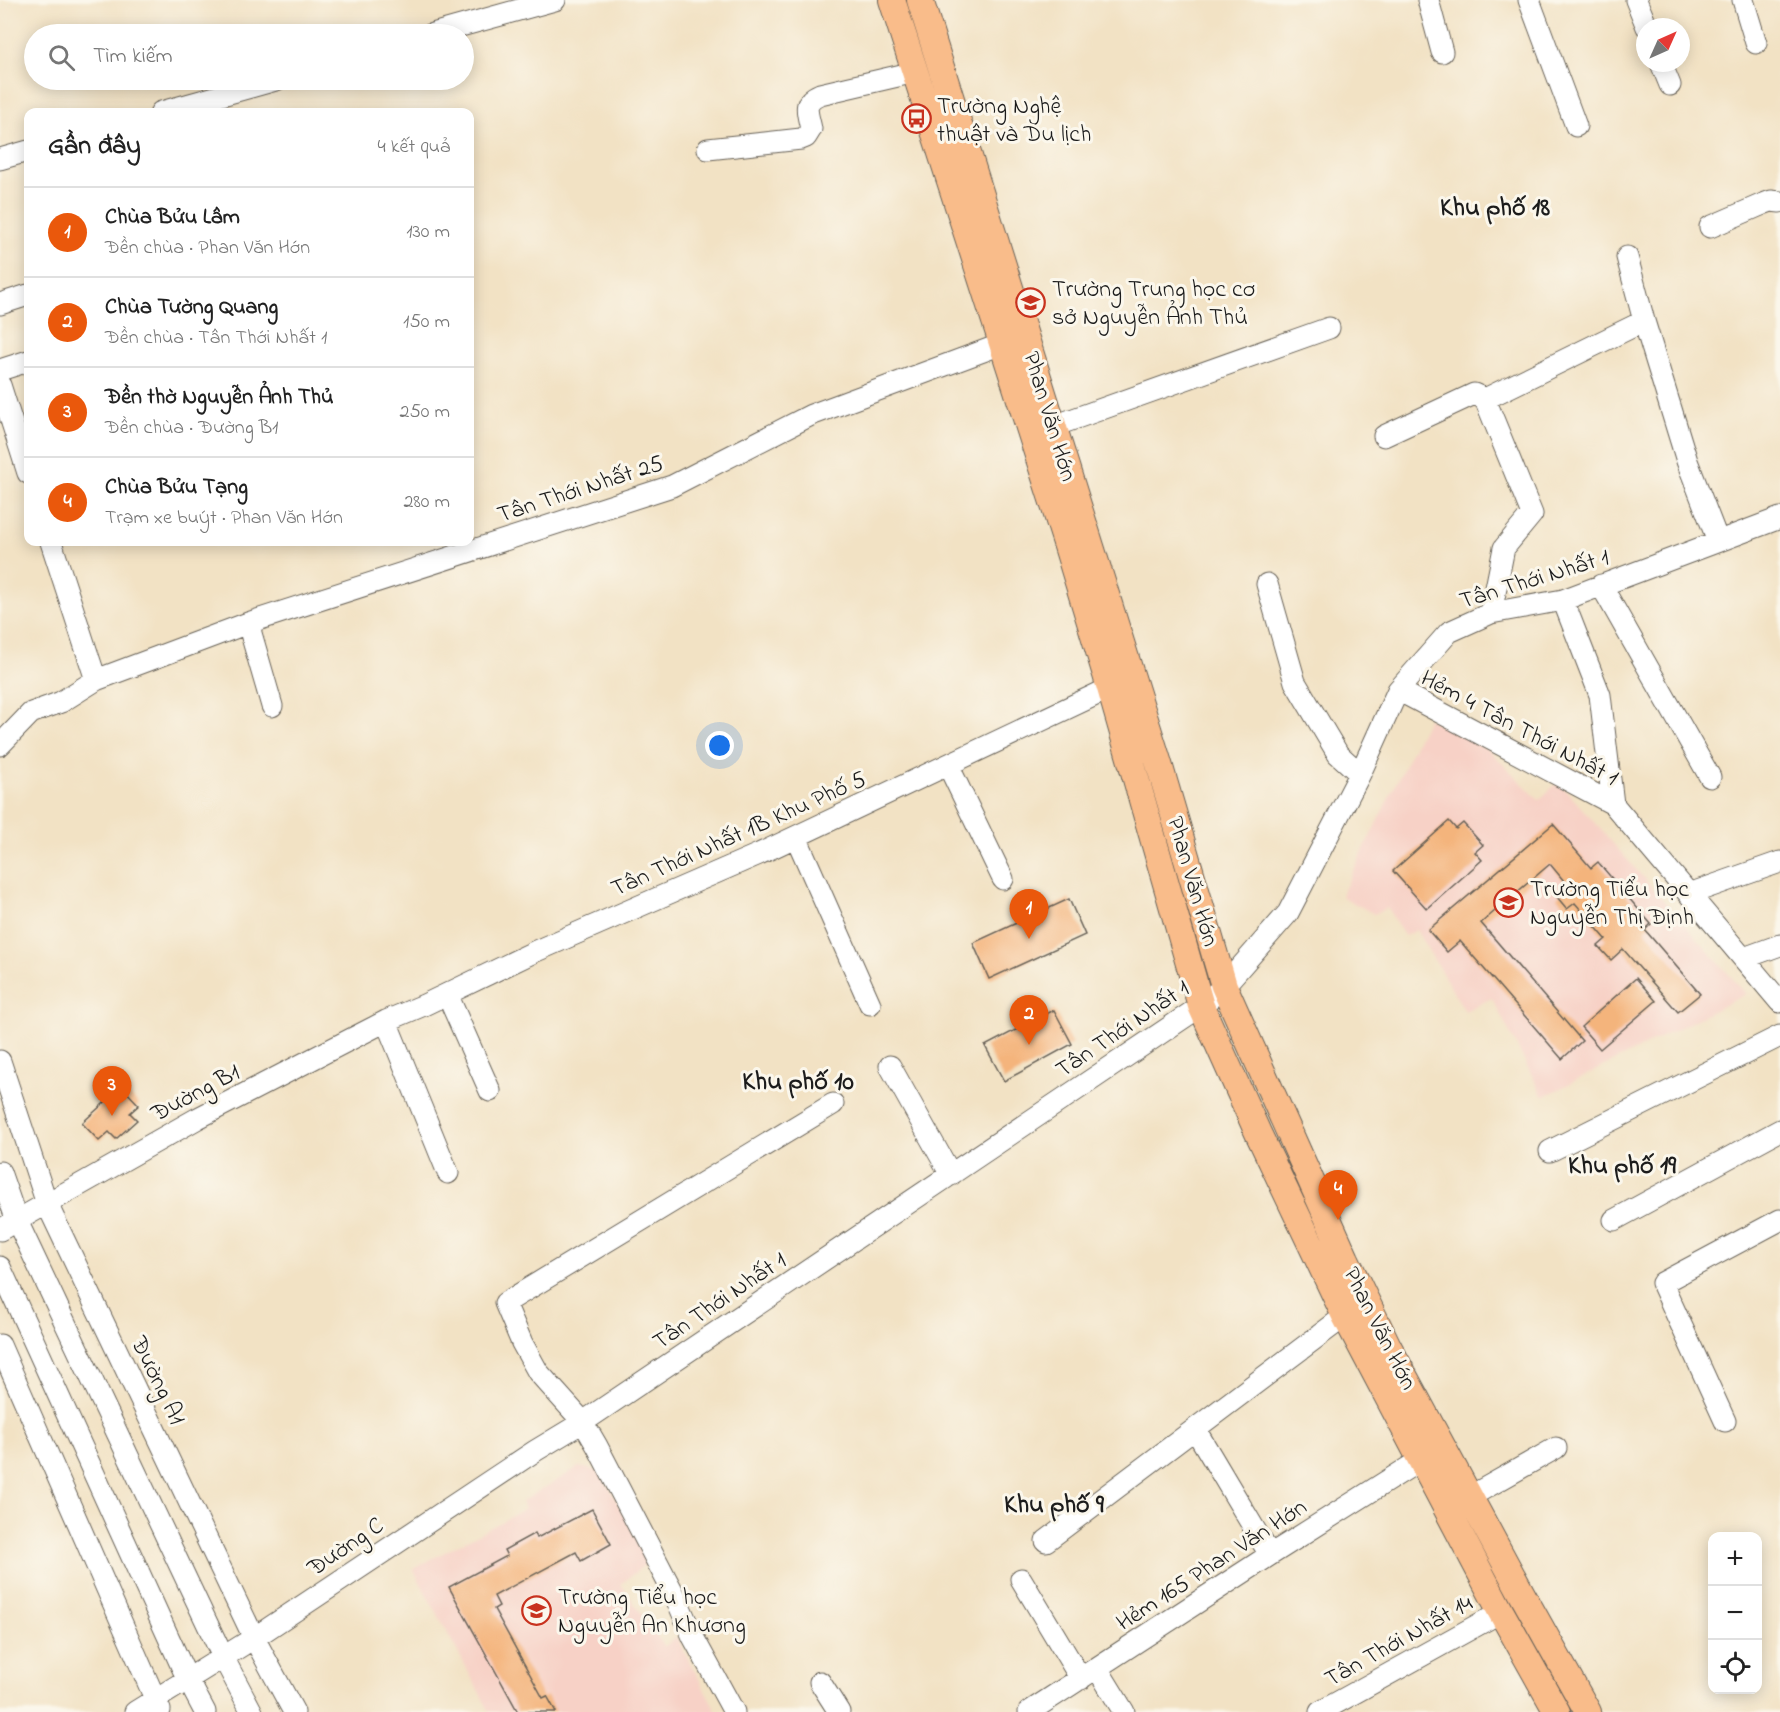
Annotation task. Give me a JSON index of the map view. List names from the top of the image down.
{
  "streets": {
    "main road": ["Phan Văn Hớn"],
    "street": [
      "Tân Thới Nhất 25",
      "Tân Thới Nhất 1",
      "Hẻm 4 Tân Thới Nhất 1",
      "Tân Thới Nhất 1B Khu Phố 5",
      "Đường B1",
      "Đường A1",
      "Đường C",
      "Hẻm 165 Phan Văn Hớn",
      "Tân Thới Nhất 14"
    ]
  },
  "crossings": [
    ["Phan Văn Hớn", "Tân Thới Nhất 25"],
    ["Phan Văn Hớn", "Tân Thới Nhất 1"],
    ["Phan Văn Hớn", "Tân Thới Nhất 1B Khu Phố 5"],
    ["Phan Văn Hớn", "Hẻm 165 Phan Văn Hớn"],
    ["Phan Văn Hớn", "Tân Thới Nhất 14"],
    ["Tân Thới Nhất 1", "Hẻm 4 Tân Thới Nhất 1"],
    ["Tân Thới Nhất 1", "Đường C"],
    ["Tân Thới Nhất 1B Khu Phố 5", "Đường B1"],
    ["Đường B1", "Đường A1"],
    ["Đường A1", "Đường C"]
  ],
  "districts": [
    "Khu phố 18",
    "Khu phố 10",
    "Khu phố 19",
    "Khu phố 9"
  ],
  "places": {
    "bus stop": ["Trường Nghệ thuật và Du lịch"],
    "school or university": ["Trường Trung học cơ sở Nguyễn Ảnh Thủ", "Trường Tiểu học Nguyễn Thị Định", "Trường Tiểu học Nguyễn An Khương"]
  },
  "north": "top right",
  "page": {
    "search": "Tìm kiếm",
    "heading": ["Gần đây", "4 kết quả"],
    "list": [
      {
        "mark": "1",
        "name": "Chùa Bửu Lâm",
        "note": "Đền chùa · Phan Văn Hớn",
        "value": "130 m"
      },
      {
        "mark": "2",
        "name": "Chùa Tường Quang",
        "note": "Đền chùa · Tân Thới Nhất 1",
        "value": "150 m"
      },
      {
        "mark": "3",
        "name": "Đền thờ Nguyễn Ảnh Thủ",
        "note": "Đền chùa · Đường B1",
        "value": "250 m"
      },
      {
        "mark": "4",
        "name": "Chùa Bửu Tạng",
        "note": "Trạm xe buýt · Phan Văn Hớn",
        "value": "280 m"
      }
    ],
    "pins": [
      "1",
      "2",
      "3",
      "4"
    ],
    "map_buttons": ["+", "−"]
  }
}
